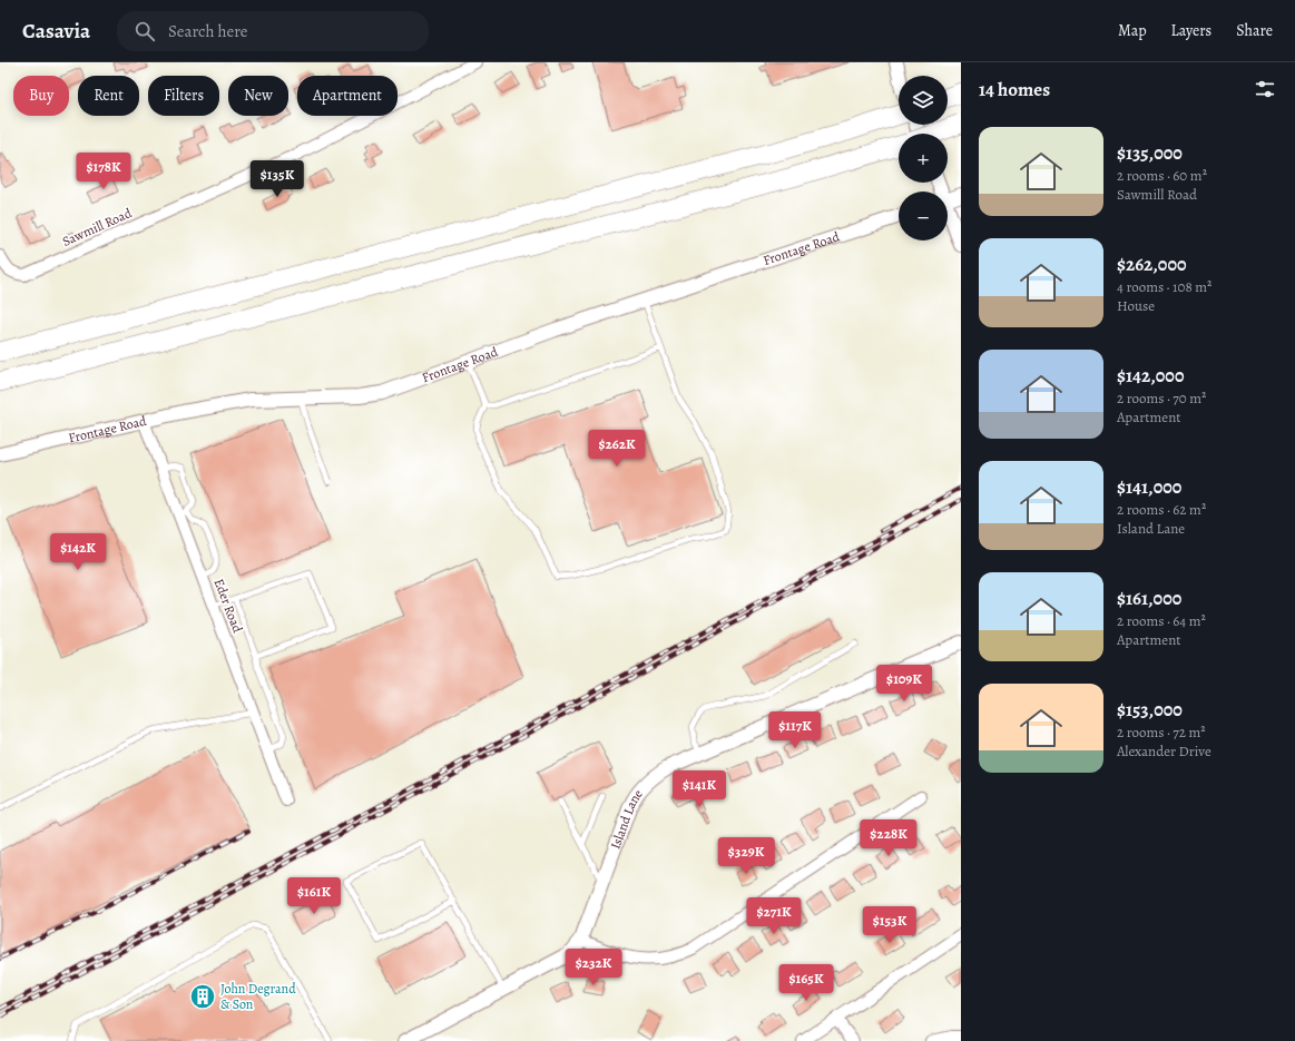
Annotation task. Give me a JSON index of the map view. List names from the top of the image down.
{
  "streets": {
    "street": [
      "Sawmill Road",
      "Frontage Road",
      "Eder Road",
      "Island Lane"
    ]
  },
  "crossings": [
    ["Frontage Road", "Eder Road"]
  ],
  "places": {
    "building": ["John Degrand & Son"]
  },
  "page": {
    "header": "Casavia",
    "search": "Search here",
    "nav": ["Map", "Layers", "Share"],
    "heading": "14 homes",
    "map_buttons": ["+", "−"],
    "chip": [
      "Buy",
      "Rent",
      "Filters",
      "New",
      "Apartment"
    ],
    "list": [
      {
        "name": "$135,000",
        "note": "2 rooms · 60 m² · Sawmill Road"
      },
      {
        "name": "$262,000",
        "note": "4 rooms · 108 m² · House"
      },
      {
        "name": "$142,000",
        "note": "2 rooms · 70 m² · Apartment"
      },
      {
        "name": "$141,000",
        "note": "2 rooms · 62 m² · Island Lane"
      },
      {
        "name": "$161,000",
        "note": "2 rooms · 64 m² · Apartment"
      },
      {
        "name": "$153,000",
        "note": "2 rooms · 72 m² · Alexander Drive"
      }
    ],
    "price": [
      "$178K",
      "$135K",
      "$262K",
      "$142K",
      "$109K",
      "$117K",
      "$141K",
      "$228K",
      "$329K",
      "$161K",
      "$271K",
      "$153K",
      "$232K",
      "$165K"
    ]
  }
}
